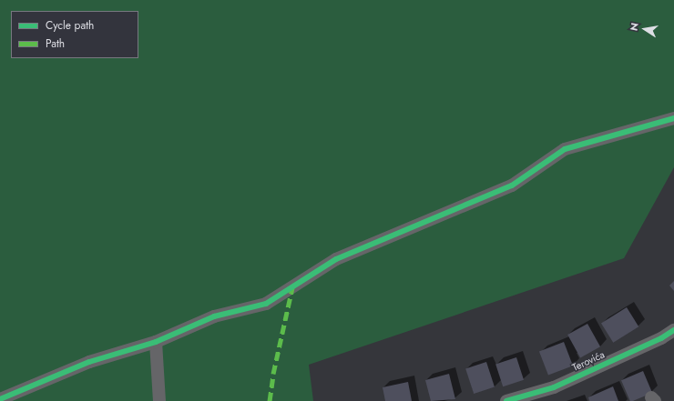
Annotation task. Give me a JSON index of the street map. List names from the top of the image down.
{
  "streets": {
    "street": ["Terovića"]
  },
  "legend": ["Cycle path", "Path"],
  "north": "left"
}
